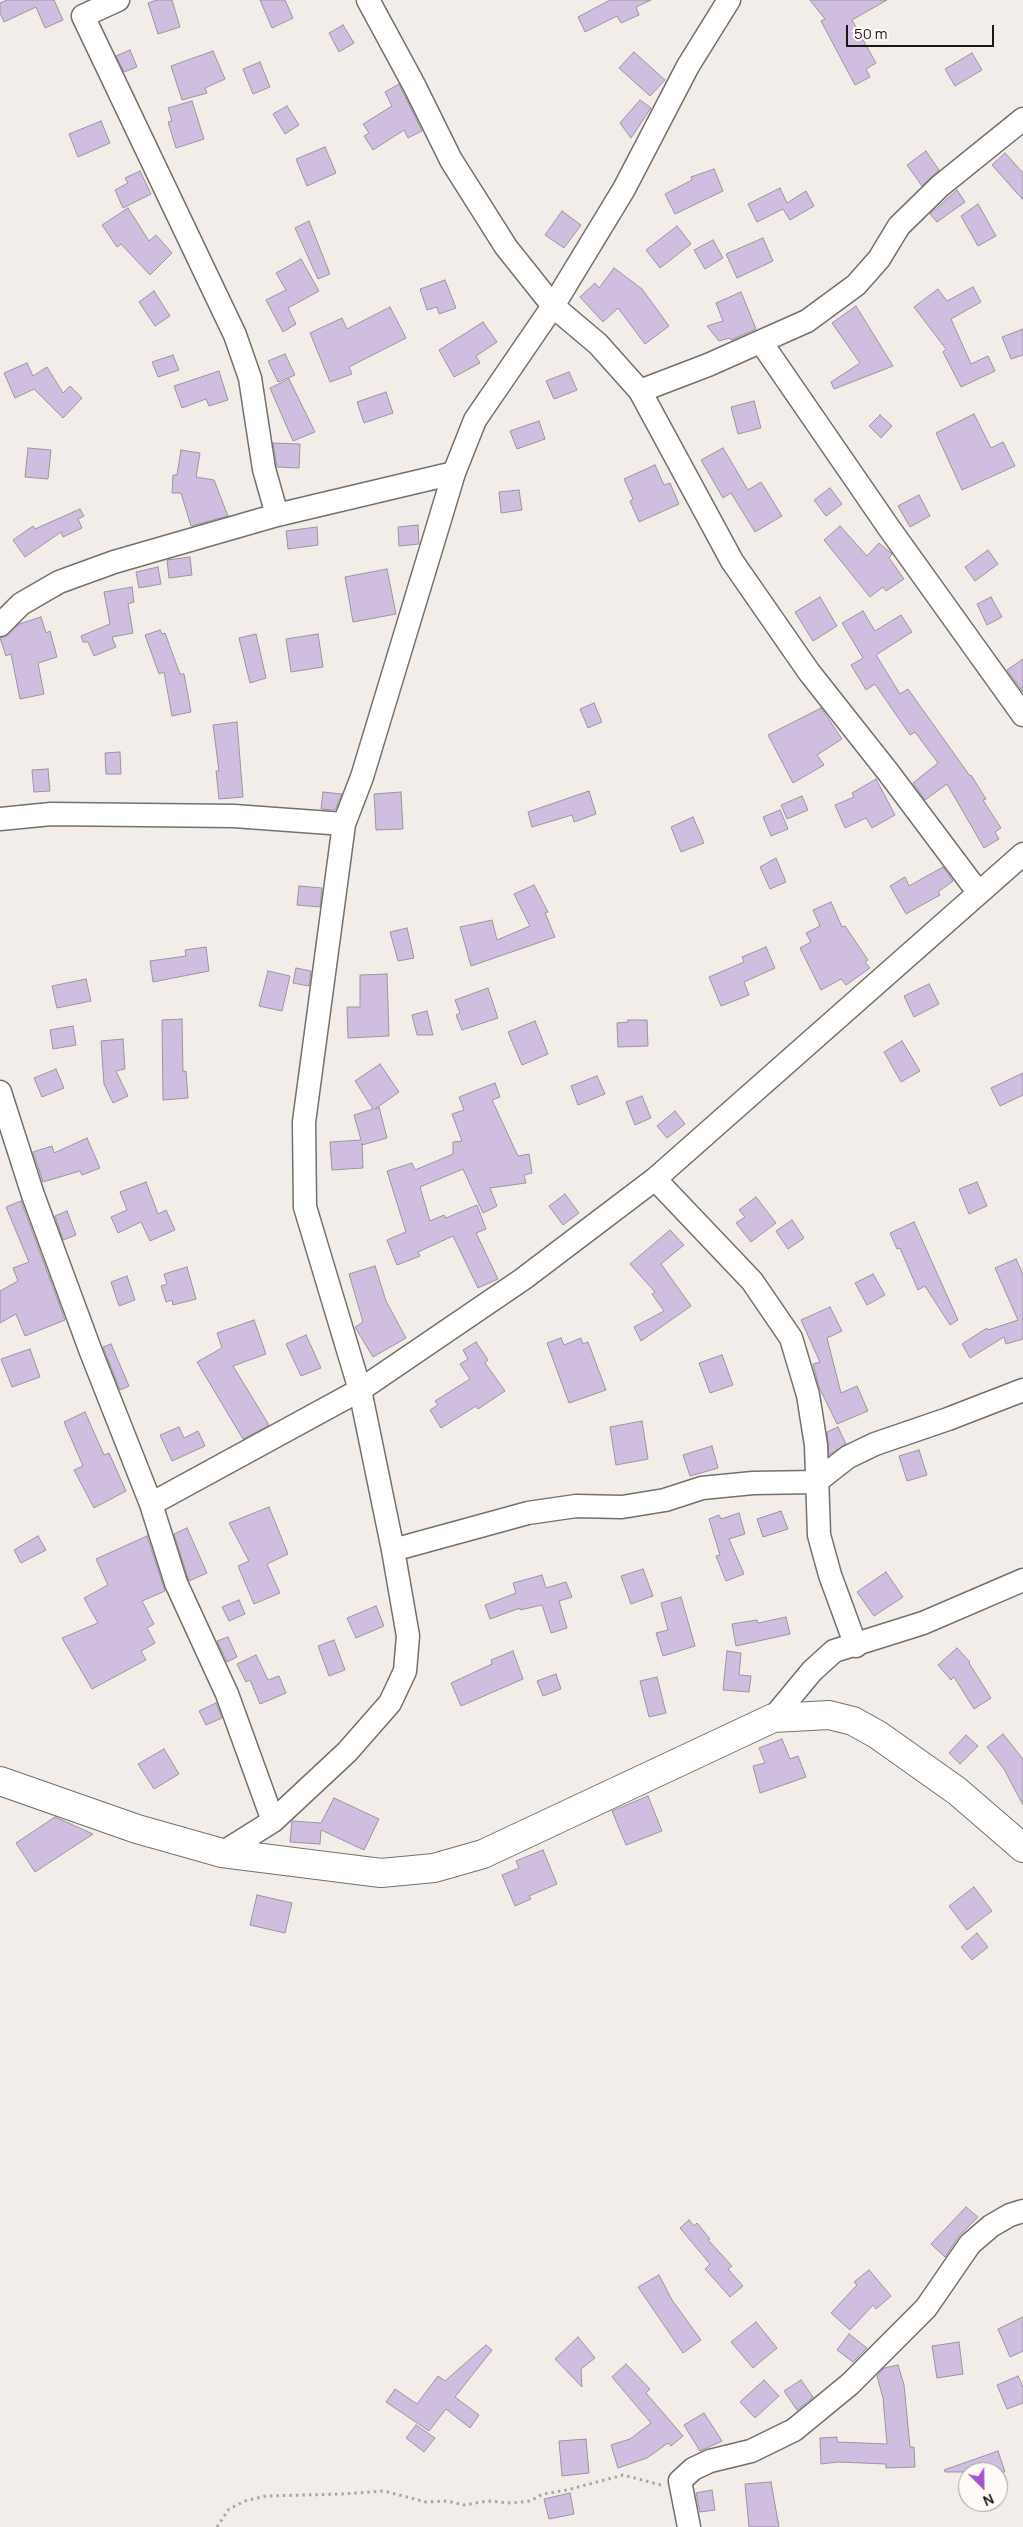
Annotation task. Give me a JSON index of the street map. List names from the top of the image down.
{
  "scale_bar": "50 m",
  "north": "bottom right"
}
